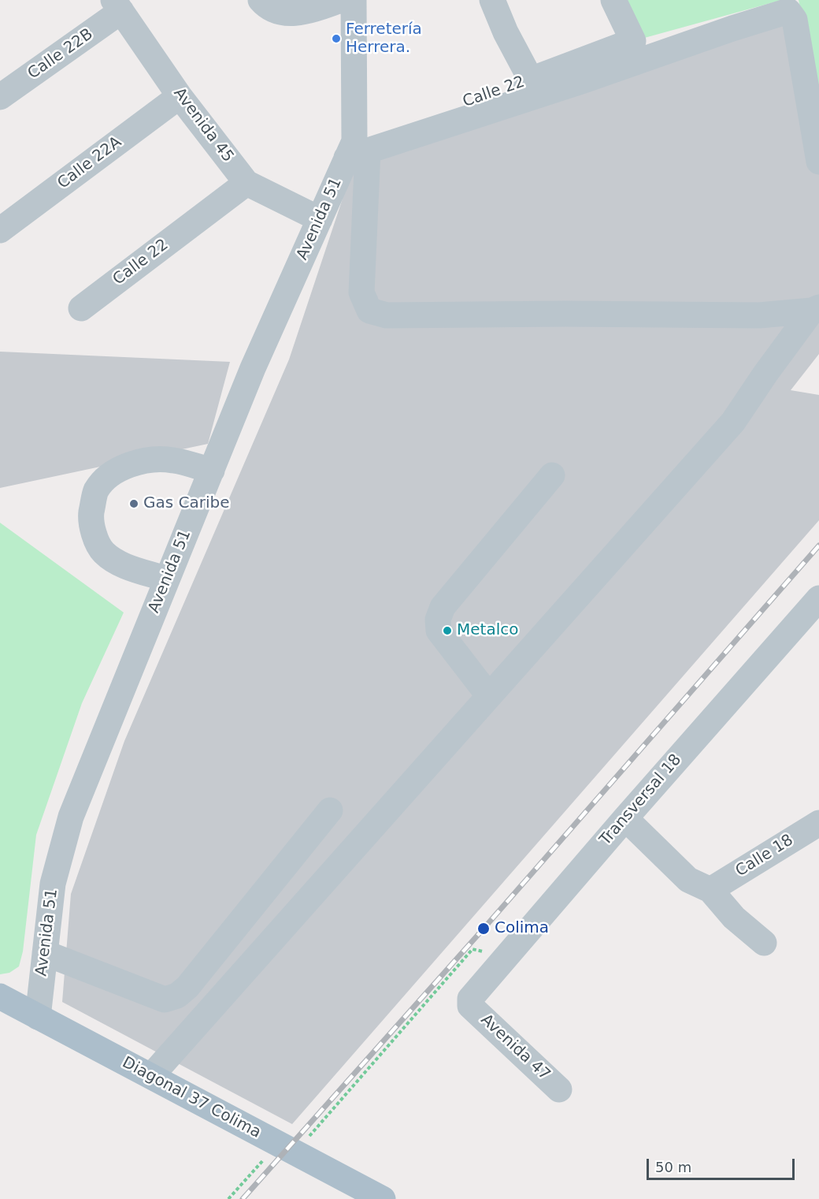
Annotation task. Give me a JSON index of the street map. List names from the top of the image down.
{
  "streets": {
    "main road": ["Diagonal 37 Colima"],
    "street": [
      "Calle 22B",
      "Calle 22",
      "Avenida 45",
      "Calle 22A",
      "Avenida 51",
      "Transversal 18",
      "Calle 18",
      "Avenida 47"
    ]
  },
  "crossings": [
    ["Calle 22B", "Avenida 45"],
    ["Calle 22", "Avenida 45"],
    ["Calle 22", "Avenida 51"],
    ["Avenida 45", "Calle 22A"],
    ["Avenida 45", "Avenida 51"],
    ["Avenida 51", "Diagonal 37 Colima"],
    ["Transversal 18", "Avenida 47"]
  ],
  "places": [
    "Ferretería Herrera.",
    "Gas Caribe",
    "Metalco",
    "Colima"
  ],
  "scale_bar": "50 m"
}
